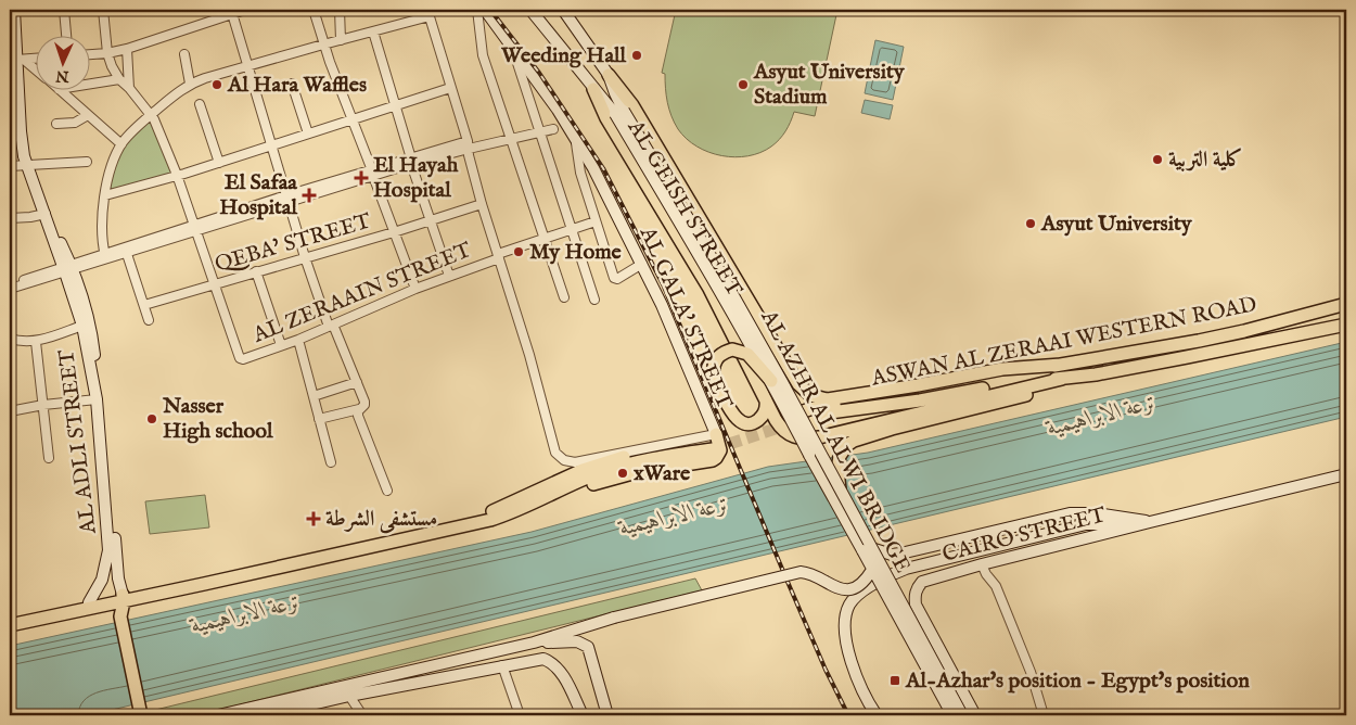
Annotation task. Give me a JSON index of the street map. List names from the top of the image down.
{
  "streets": {
    "main road": [
      "AL GEISH STREET",
      "AL GALA' STREET",
      "ASWAN AL ZERAAI WESTERN ROAD",
      "AL ADLI STREET",
      "AL AZHR AL ALWI BRIDGE",
      "CAIRO STREET"
    ],
    "street": ["QEBA' STREET", "AL ZERAAIN STREET"]
  },
  "crossings": [
    ["AL GEISH STREET", "ASWAN AL ZERAAI WESTERN ROAD"],
    ["AL GEISH STREET", "AL AZHR AL ALWI BRIDGE"],
    ["QEBA' STREET", "AL ZERAAIN STREET"],
    ["QEBA' STREET", "AL GALA' STREET"],
    ["AL ZERAAIN STREET", "AL GALA' STREET"]
  ],
  "water": ["ترعة الابراهيمية"],
  "places": {
    "other": [
      "Weeding Hall",
      "Al Hara Waffles",
      "Asyut University Stadium",
      "كلية التربية",
      "Asyut University",
      "My Home",
      "Nasser High school",
      "xWare"
    ],
    "health": ["El Hayah Hospital", "El Safaa Hospital", "مستشفى الشرطة"],
    "transit": ["Al-Azhar's position - Egypt's position"]
  },
  "north": "bottom"
}
